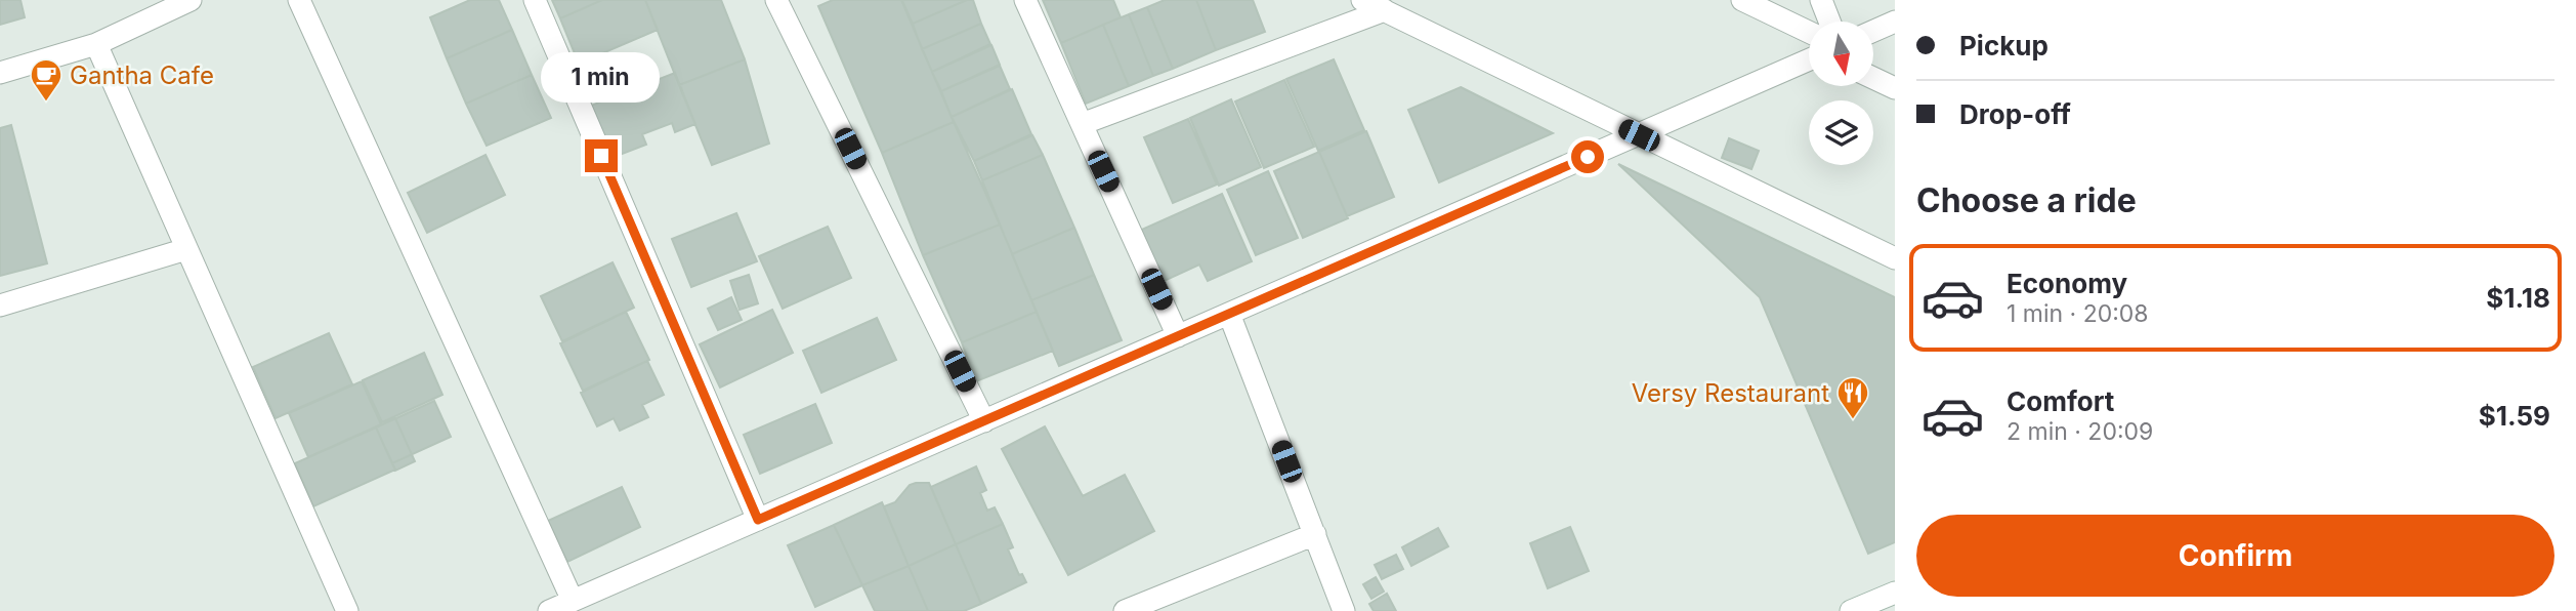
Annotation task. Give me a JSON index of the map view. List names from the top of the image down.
{
  "places": {
    "cafe": ["Gantha Cafe"],
    "restaurant": ["Versy Restaurant"]
  },
  "north": "bottom",
  "page": {
    "banner": ["Pickup", "Drop-off"],
    "bubble": "1 min",
    "heading": "Choose a ride",
    "list": [
      {
        "name": "Economy",
        "note": "1 min · 20:08",
        "value": "$1.18"
      },
      {
        "name": "Comfort",
        "note": "2 min · 20:09",
        "value": "$1.59"
      }
    ],
    "buttons": "Confirm"
  }
}
